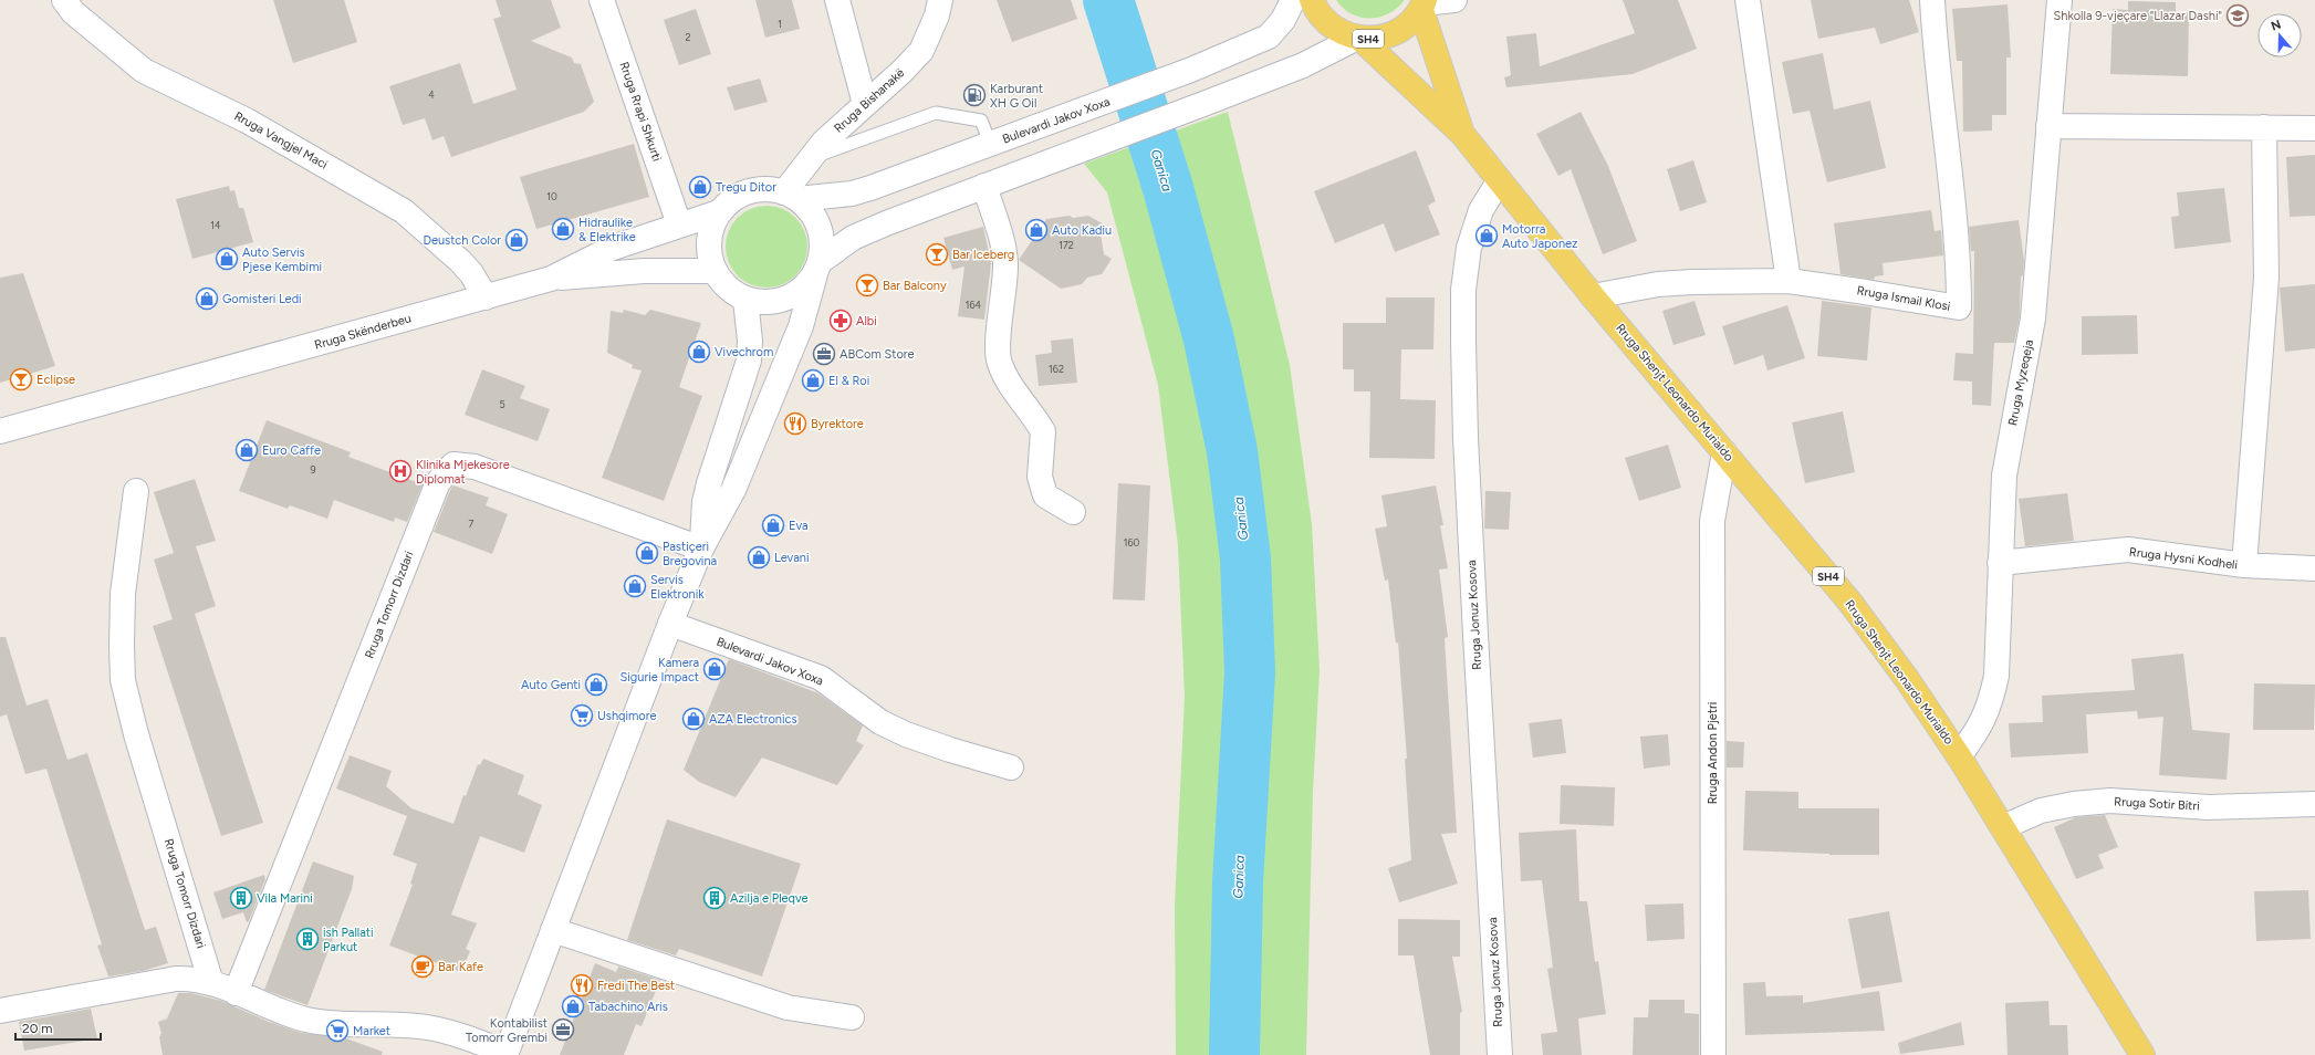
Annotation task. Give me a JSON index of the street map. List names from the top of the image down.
{
  "streets": {
    "main road": ["SH4", "Rruga Shenjt Leonardo Murialdo"],
    "street": [
      "Rruga Bishanakë",
      "Rruga Rrapi Shkurti",
      "Bulevardi Jakov Xoxa",
      "Rruga Vangjel Maci",
      "Rruga Ismail Klosi",
      "Rruga Skënderbeu",
      "Rruga Myzeqeja",
      "Rruga Hysni Kodheli",
      "Rruga Tomorr Dizdari",
      "Rruga Jonuz Kosova",
      "Rruga Andon Pjetri",
      "Rruga Sotir Bitri"
    ]
  },
  "crossings": [
    ["SH4", "Rruga Shenjt Leonardo Murialdo"],
    ["Rruga Bishanakë", "Bulevardi Jakov Xoxa"],
    ["Rruga Bishanakë", "Rruga Skënderbeu"],
    ["Rruga Rrapi Shkurti", "Rruga Skënderbeu"],
    ["Bulevardi Jakov Xoxa", "Rruga Skënderbeu"],
    ["Rruga Vangjel Maci", "Rruga Skënderbeu"],
    ["Rruga Ismail Klosi", "Rruga Shenjt Leonardo Murialdo"],
    ["Rruga Myzeqeja", "Rruga Shenjt Leonardo Murialdo"],
    ["Rruga Myzeqeja", "Rruga Hysni Kodheli"],
    ["Rruga Shenjt Leonardo Murialdo", "Rruga Jonuz Kosova"],
    ["Rruga Shenjt Leonardo Murialdo", "Rruga Andon Pjetri"],
    ["Rruga Shenjt Leonardo Murialdo", "Rruga Sotir Bitri"]
  ],
  "water": ["Ganica"],
  "places": {
    "school or university": ["Shkolla 9-vjeçare \"Llazar Dashi\""],
    "fuel station": ["Karburant XH G Oil"],
    "shop": [
      "Tregu Ditor",
      "Hidraulike & Elektrike",
      "Auto Kadiu",
      "Motorra Auto Japonez",
      "Deustch Color",
      "Auto Servis Pjese Kembimi",
      "Gomisteri Ledi",
      "Vivechrom",
      "El & Roi",
      "Euro Caffe",
      "Eva",
      "Pastiçeri Bregovina",
      "Levani",
      "Servis Elektronik",
      "Kamera Sigurie Impact",
      "Auto Genti",
      "AZA Electronics",
      "Tabachino Aris"
    ],
    "bar": ["Bar Iceberg", "Bar Balcony", "Eclipse"],
    "pharmacy": ["Albi"],
    "office": ["ABCom Store", "Kontabilist Tomorr Grembi"],
    "restaurant": ["Byrektore", "Fredi The Best"],
    "hospital": ["Klinika Mjekesore Diplomat"],
    "supermarket": ["Ushqimore", "Market"],
    "building": ["Vila Marini", "Azilja e Pleqve", "ish Pallati Parkut"],
    "cafe": ["Bar Kafe"]
  },
  "house_numbers": [
    "1",
    "2",
    "4",
    "10",
    "14",
    "172",
    "164",
    "162",
    "5",
    "9",
    "7",
    "160"
  ],
  "scale_bar": "20 m",
  "north": "top"
}
